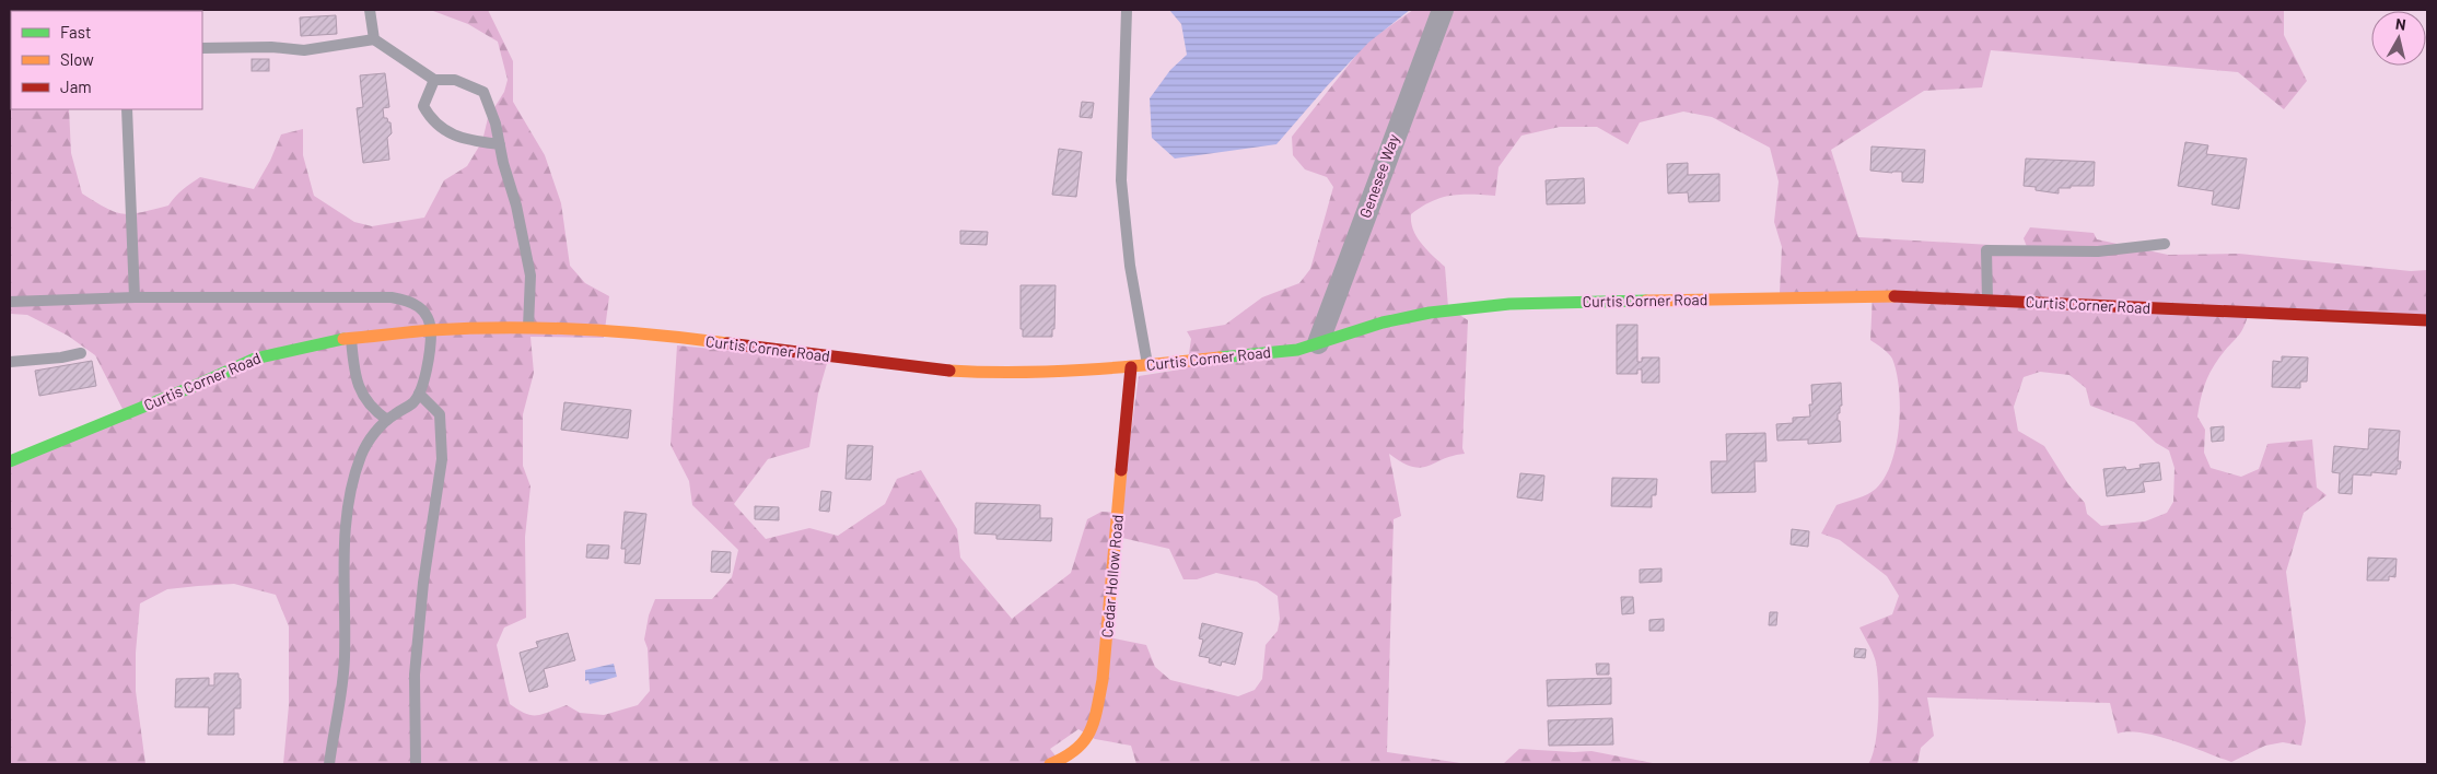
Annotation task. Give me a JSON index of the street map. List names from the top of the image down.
{
  "streets": {
    "street": ["Genesee Way", "Curtis Corner Road", "Cedar Hollow Road"]
  },
  "crossings": [
    ["Genesee Way", "Curtis Corner Road"],
    ["Curtis Corner Road", "Cedar Hollow Road"]
  ],
  "legend": ["Fast", "Slow", "Jam"],
  "north": "top"
}
